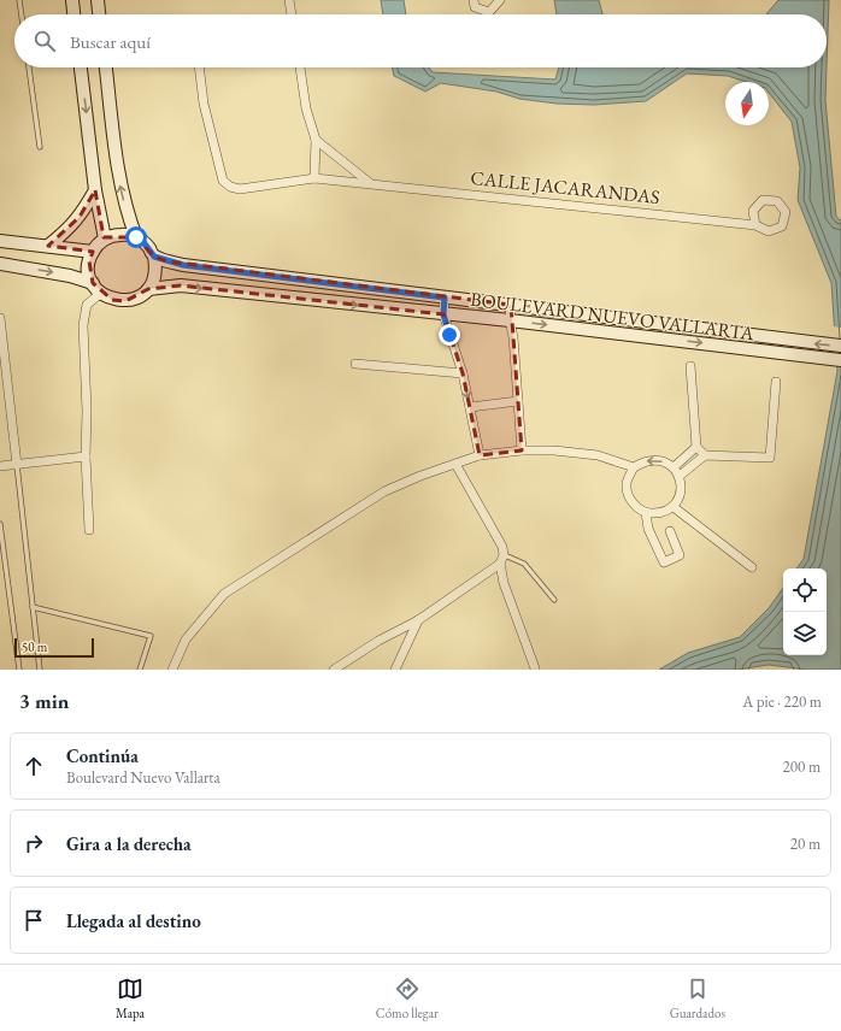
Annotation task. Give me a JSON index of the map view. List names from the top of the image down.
{
  "streets": {
    "main road": ["BOULEVARD NUEVO VALLARTA"],
    "street": ["CALLE JACARANDAS"]
  },
  "scale_bar": "50 m",
  "north": "bottom",
  "page": {
    "search": "Buscar aquí",
    "scale": "50 m",
    "heading": ["3 min", "A pie · 220 m"],
    "list": [
      ["Continúa", "Boulevard Nuevo Vallarta", "200 m"],
      ["Gira a la derecha", "20 m"],
      "Llegada al destino"
    ],
    "nav": ["Mapa", "Cómo llegar", "Guardados"]
  }
}
